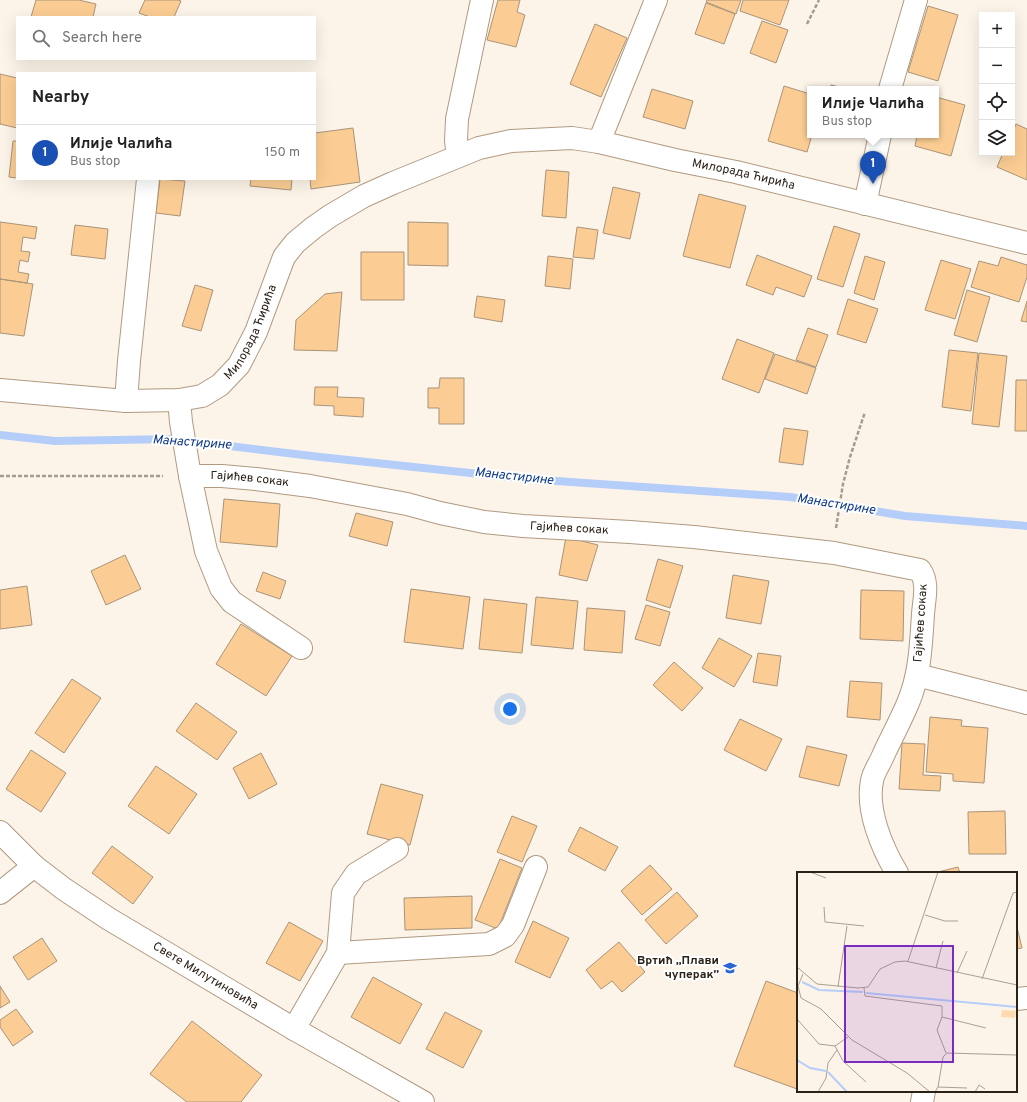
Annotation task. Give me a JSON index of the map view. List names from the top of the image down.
{
  "streets": {
    "street": ["Милорада Ћирића", "Гајићев сокак", "Свете Милутиновића"]
  },
  "water": ["Манастирине"],
  "places": {
    "school or university": ["Вртић „Плави чуперак”"]
  },
  "page": {
    "map_buttons": ["+", "−"],
    "search": "Search here",
    "heading": "Nearby",
    "popup": ["Илије Чалића", "Bus stop"],
    "list": [
      {
        "mark": "1",
        "name": "Илије Чалића",
        "note": "Bus stop",
        "value": "150 m"
      }
    ],
    "pins": "1"
  }
}
